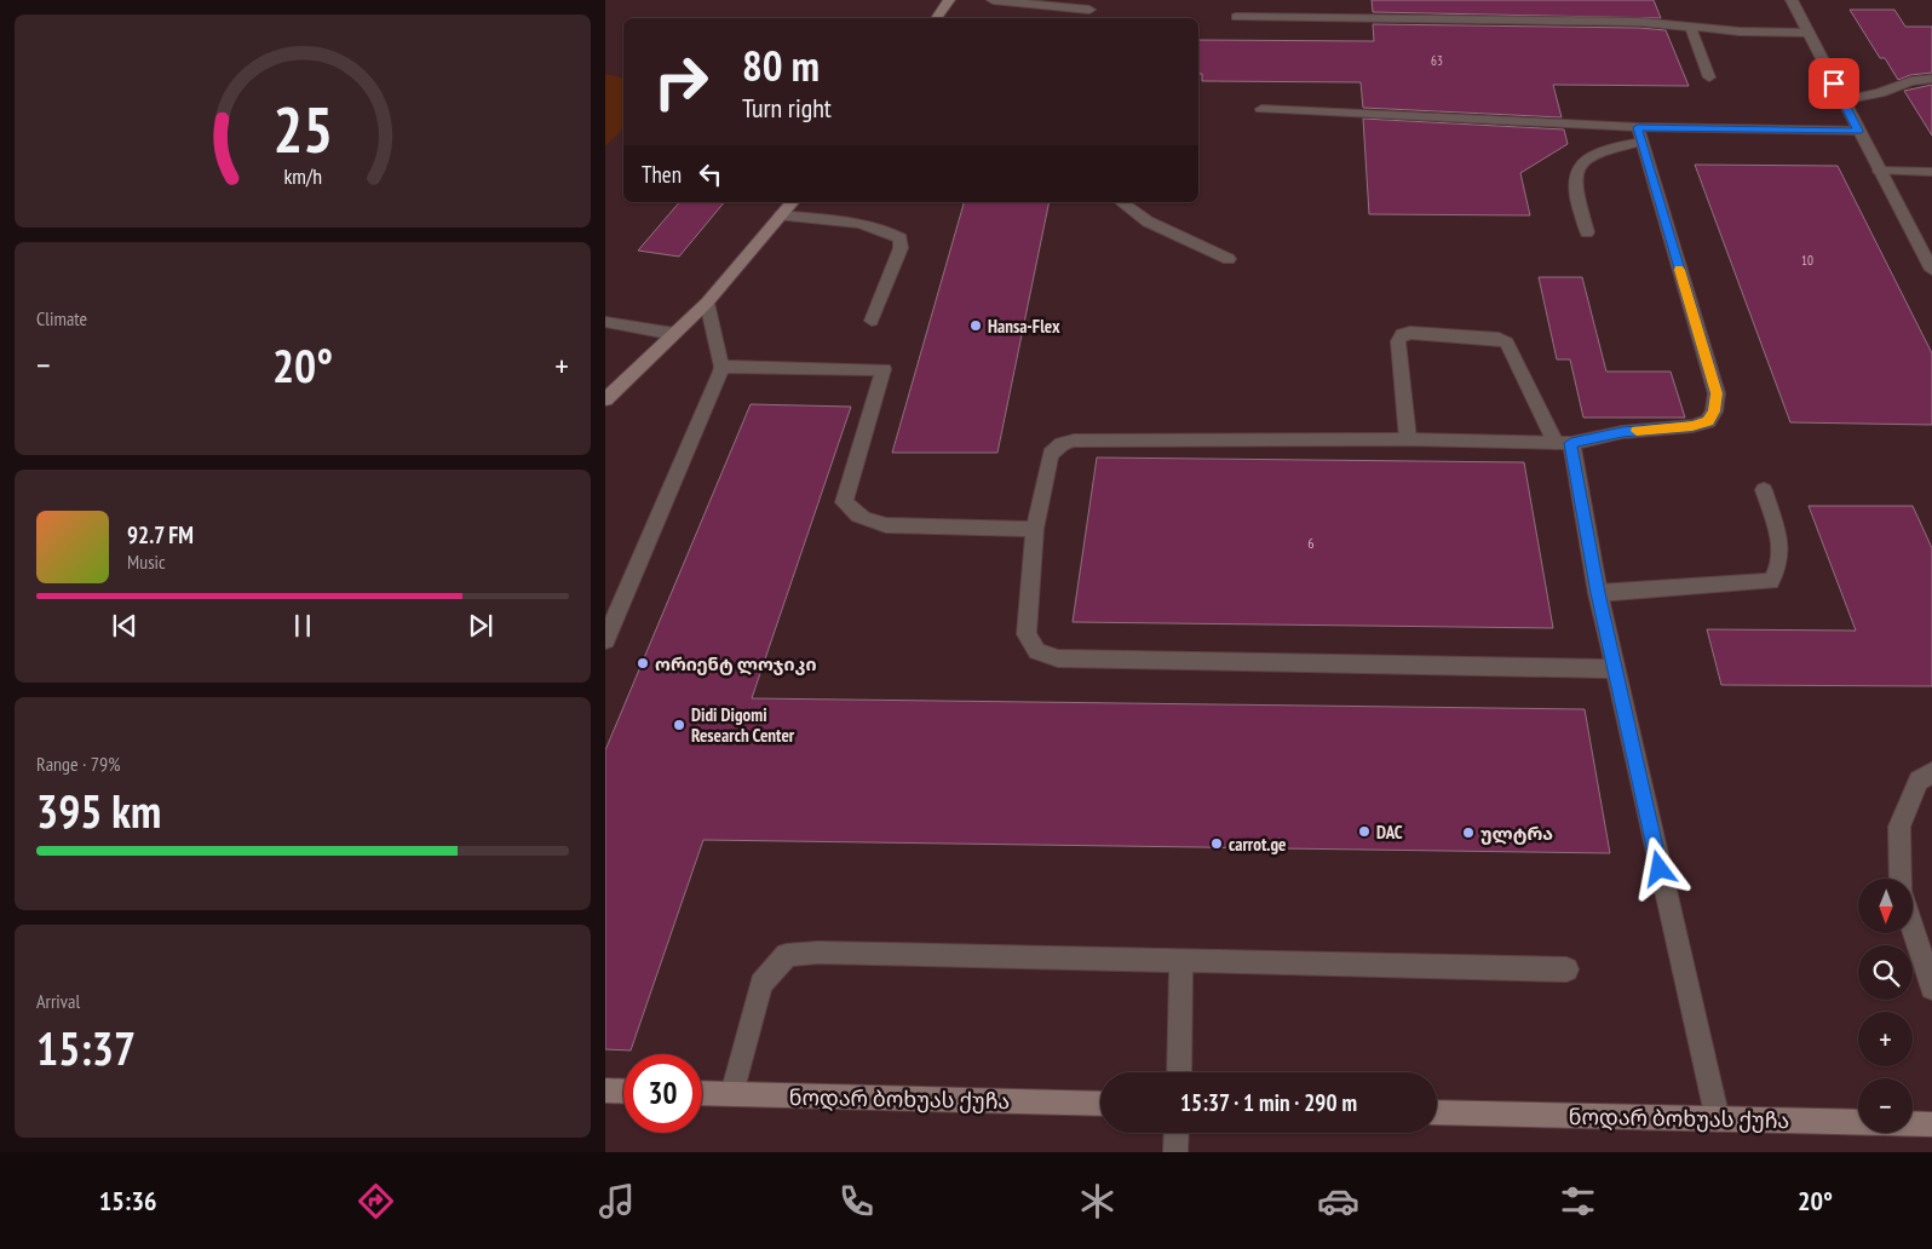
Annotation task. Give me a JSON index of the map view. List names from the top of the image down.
{
  "streets": {
    "street": ["ნოდარ ბოხუას ქუჩა"]
  },
  "places": [
    "Hansa-Flex",
    "ორიენტ ლოჯიკი",
    "Didi Digomi Research Center",
    "DAC",
    "ულტრა",
    "carrot.ge"
  ],
  "house_numbers": ["63", "10", "6"],
  "north": "bottom",
  "page": {
    "turn": ["80 m", "Turn right"],
    "then": "Then",
    "tile": [
      "Climate",
      ["Range · 79%", "395 km"],
      ["Arrival", "15:37"]
    ],
    "heat": ["−", "20°", "+"],
    "song": ["92.7 FM", "Music"],
    "map_buttons": ["+", "−"],
    "limit": "30",
    "trip": "15:37 · 1 min · 290 m",
    "tabs": ["15:36", "20°"],
    "gauge": ["25", "km/h"]
  }
}
